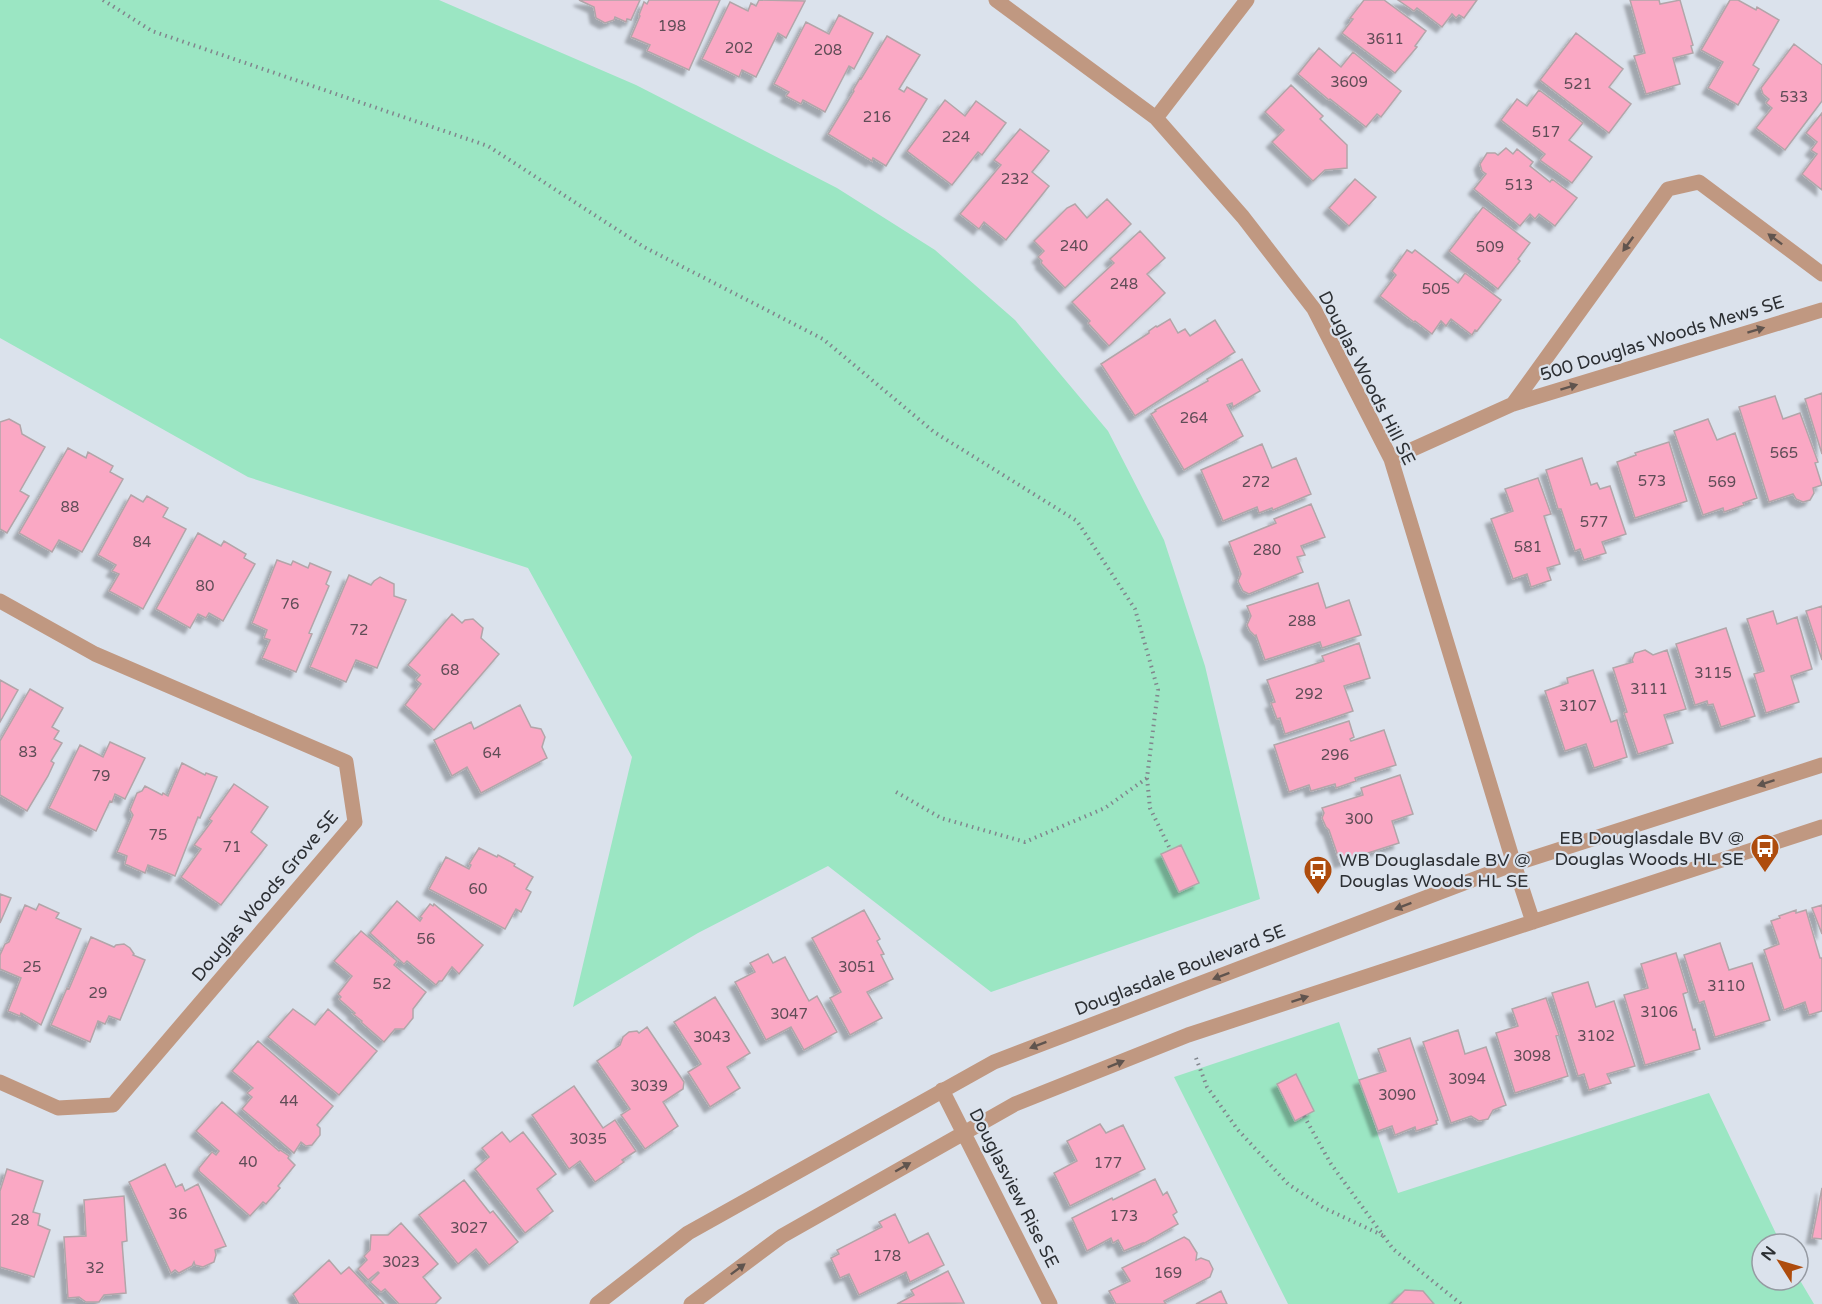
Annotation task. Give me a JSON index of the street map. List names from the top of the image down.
{
  "streets": {
    "street": [
      "500 Douglas Woods Mews SE",
      "Douglas Woods Hill SE",
      "Douglas Woods Grove SE",
      "Douglasdale Boulevard SE",
      "Douglasview Rise SE"
    ]
  },
  "crossings": [
    ["500 Douglas Woods Mews SE", "Douglas Woods Hill SE"],
    ["Douglas Woods Hill SE", "Douglasdale Boulevard SE"],
    ["Douglasdale Boulevard SE", "Douglasview Rise SE"]
  ],
  "places": {
    "bus stop": ["EB Douglasdale BV @ Douglas Woods HL SE", "WB Douglasdale BV @ Douglas Woods HL SE"]
  },
  "house_numbers": [
    "198",
    "3611",
    "202",
    "208",
    "3609",
    "521",
    "533",
    "216",
    "517",
    "224",
    "232",
    "513",
    "240",
    "509",
    "248",
    "505",
    "264",
    "565",
    "573",
    "272",
    "569",
    "88",
    "577",
    "84",
    "581",
    "280",
    "80",
    "76",
    "288",
    "72",
    "68",
    "3115",
    "3111",
    "292",
    "3107",
    "83",
    "64",
    "296",
    "79",
    "300",
    "75",
    "71",
    "60",
    "56",
    "25",
    "3051",
    "52",
    "3110",
    "29",
    "3106",
    "3047",
    "3102",
    "3043",
    "3098",
    "3094",
    "3039",
    "3090",
    "44",
    "3035",
    "40",
    "177",
    "36",
    "173",
    "28",
    "3027",
    "178",
    "3023",
    "32",
    "169"
  ],
  "north": "top left"
}
